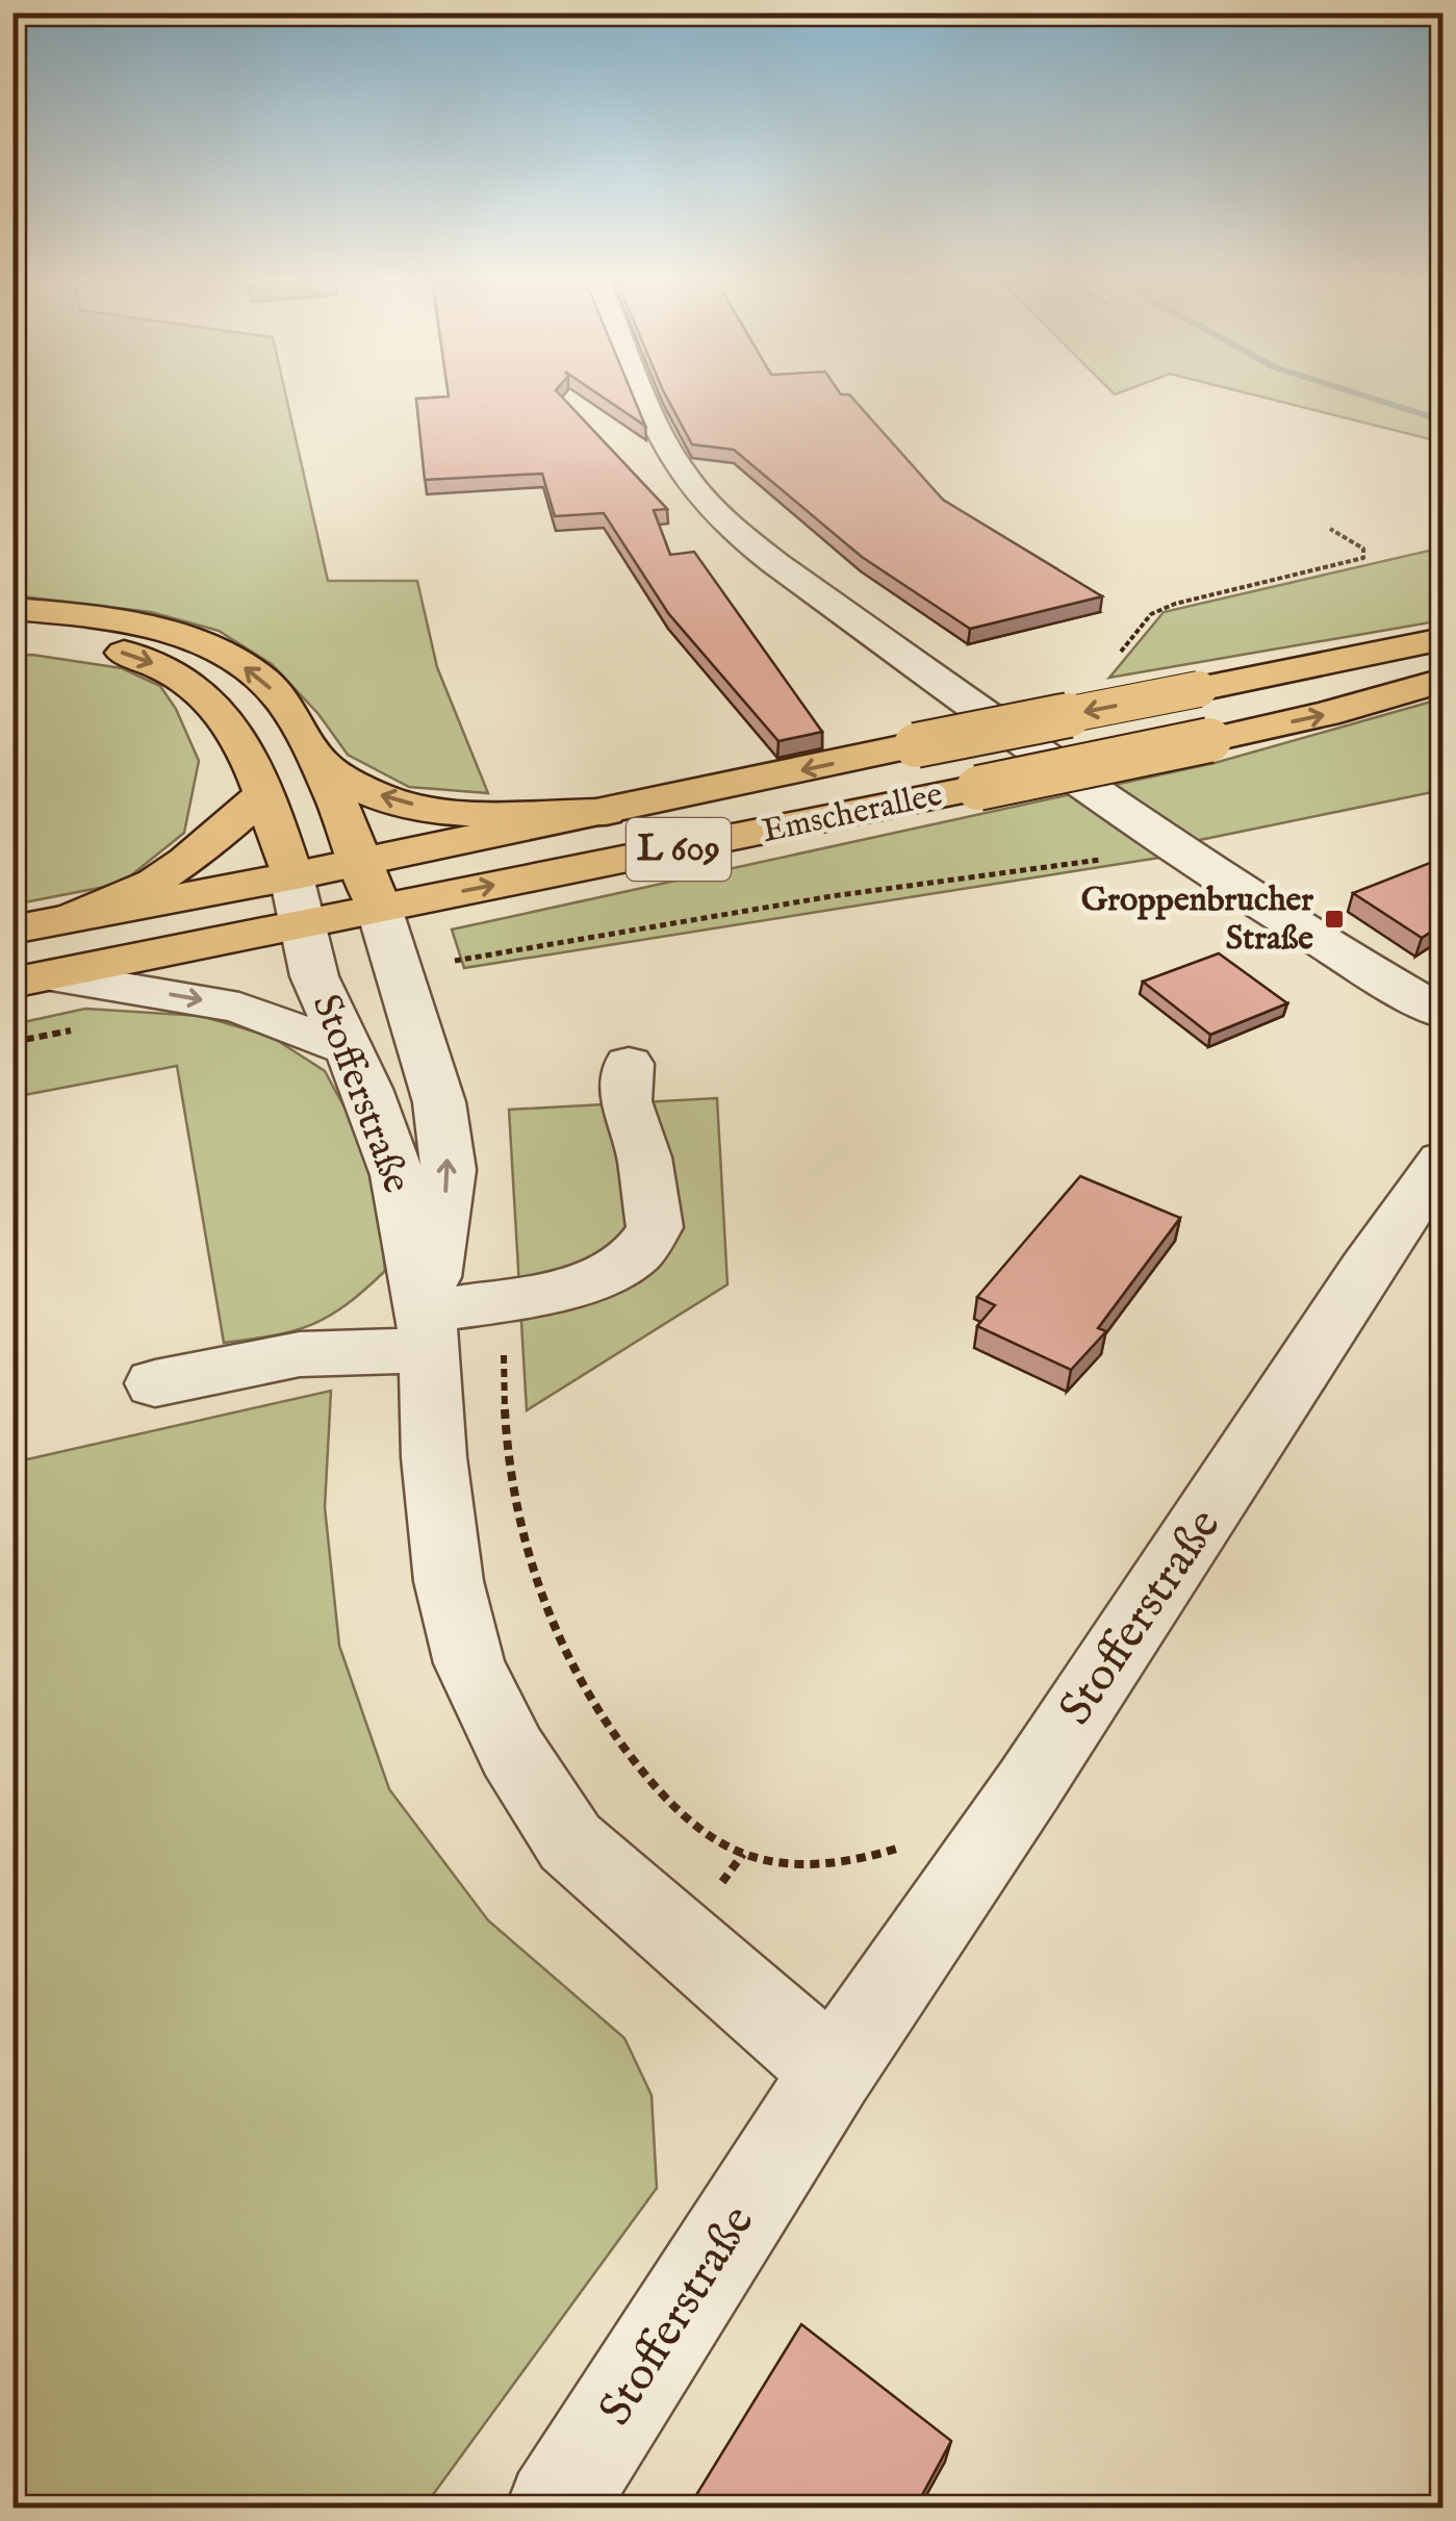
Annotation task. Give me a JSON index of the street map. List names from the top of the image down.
{
  "streets": {
    "main road": ["Emscherallee", "L 609"],
    "street": ["Stofferstraße"]
  },
  "crossings": [
    ["Emscherallee", "Stofferstraße"]
  ],
  "places": {
    "transit": ["Groppenbrucher Straße"]
  }
}
